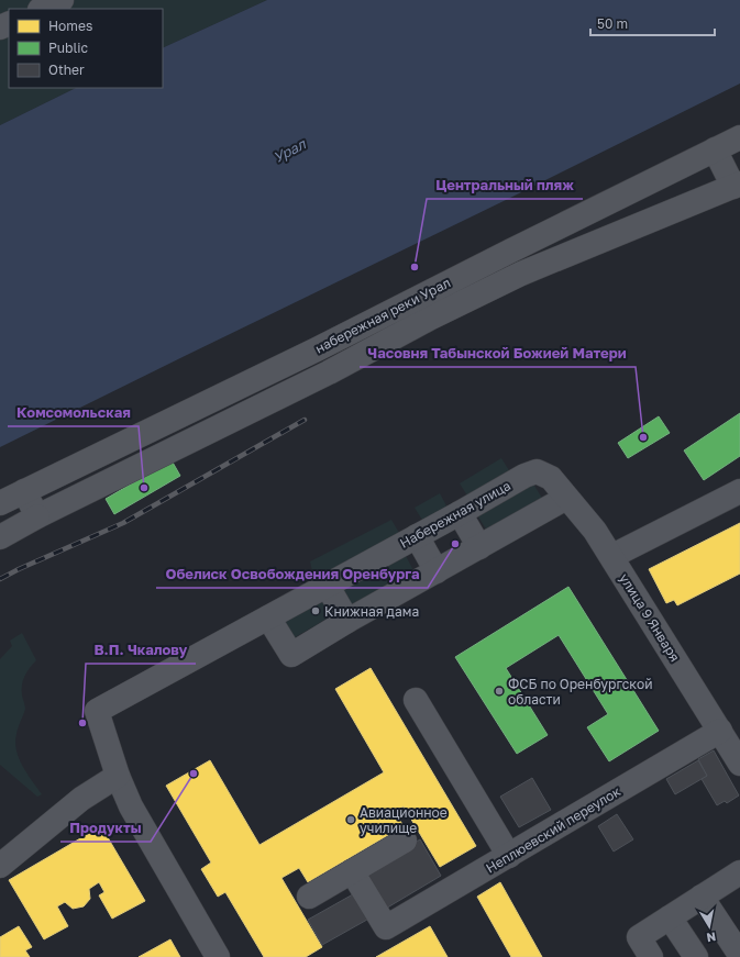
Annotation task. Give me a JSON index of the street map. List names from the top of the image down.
{
  "streets": {
    "street": [
      "набережная реки Урал",
      "Набережная улица",
      "улица 9 Января",
      "Неплюевский переулок"
    ]
  },
  "crossings": [
    ["Набережная улица", "улица 9 Января"],
    ["улица 9 Января", "Неплюевский переулок"]
  ],
  "water": ["Урал"],
  "places": [
    "Центральный пляж",
    "Часовня Табынской Божией Матери",
    "Комсомольская",
    "Обелиск Освобождения Оренбурга",
    "Книжная дама",
    "ФСБ по Оренбургской области",
    "В.П. Чкалову",
    "Продукты",
    "Авиационное училище"
  ],
  "legend": ["Homes", "Public", "Other"],
  "scale_bar": "50 m",
  "north": "bottom"
}
